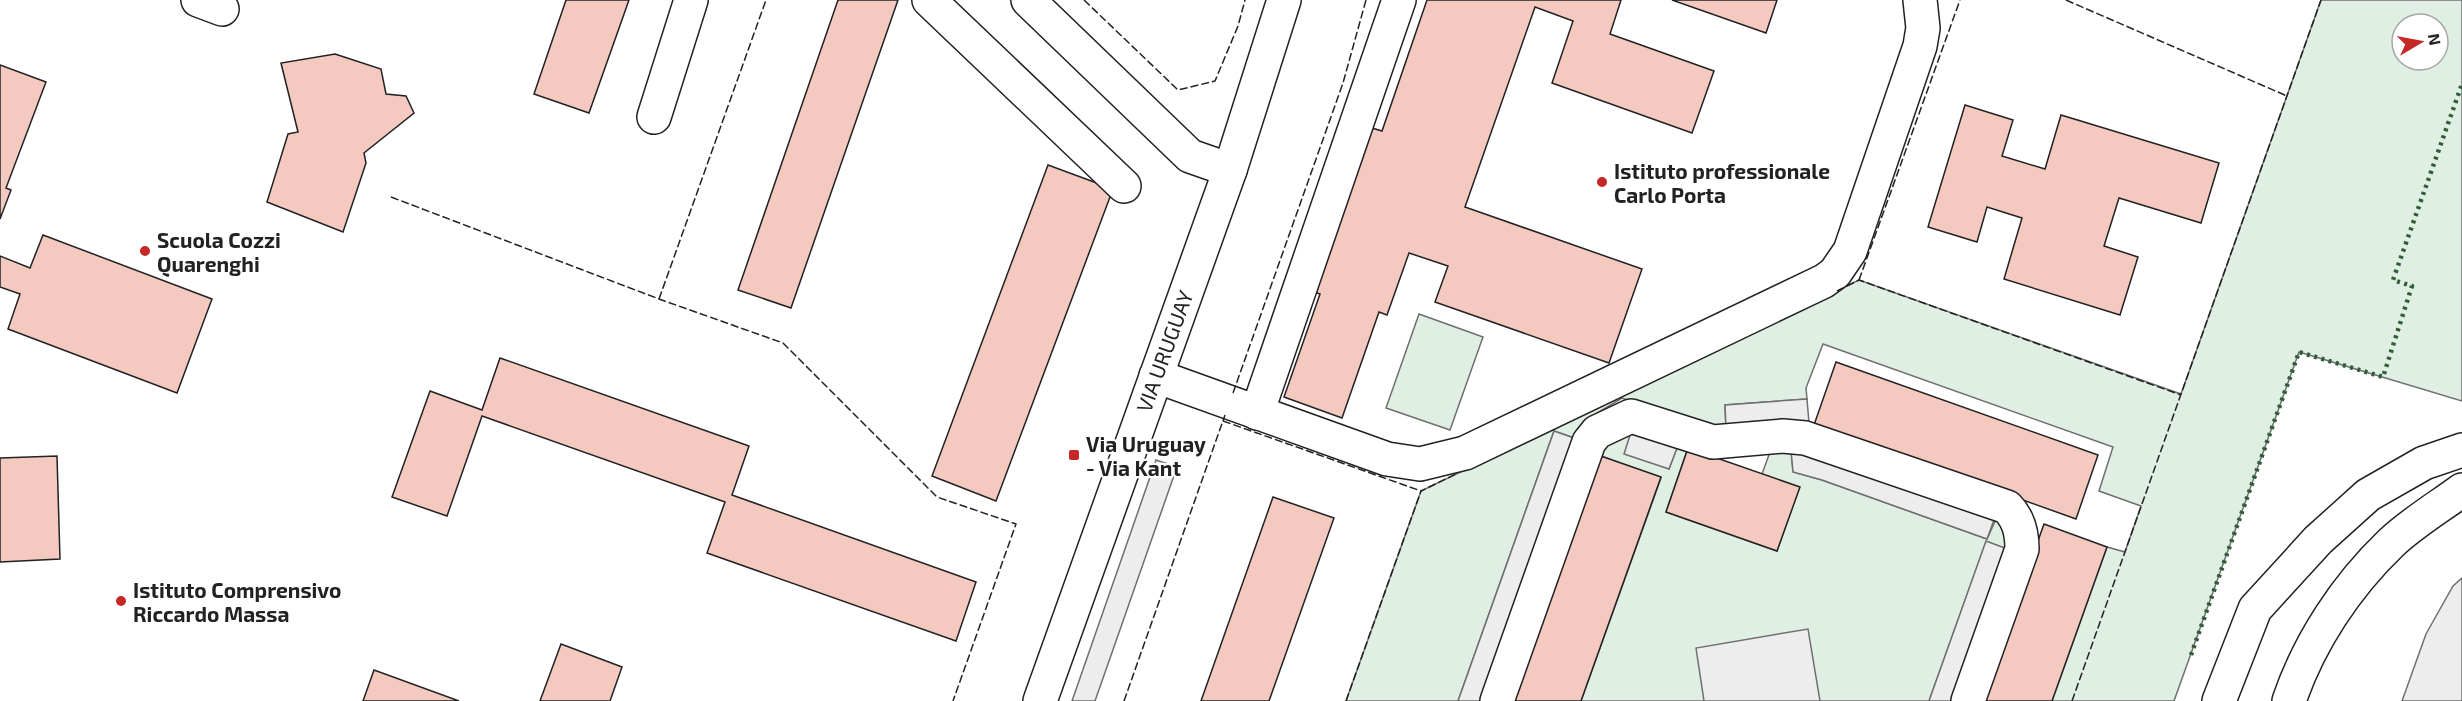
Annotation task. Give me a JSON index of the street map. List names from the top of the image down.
{
  "streets": {
    "street": ["VIA URUGUAY"]
  },
  "places": {
    "other": ["Istituto professionale Carlo Porta", "Scuola Cozzi Quarenghi", "Istituto Comprensivo Riccardo Massa"],
    "transit": ["Via Uruguay - Via Kant"]
  },
  "north": "right"
}
